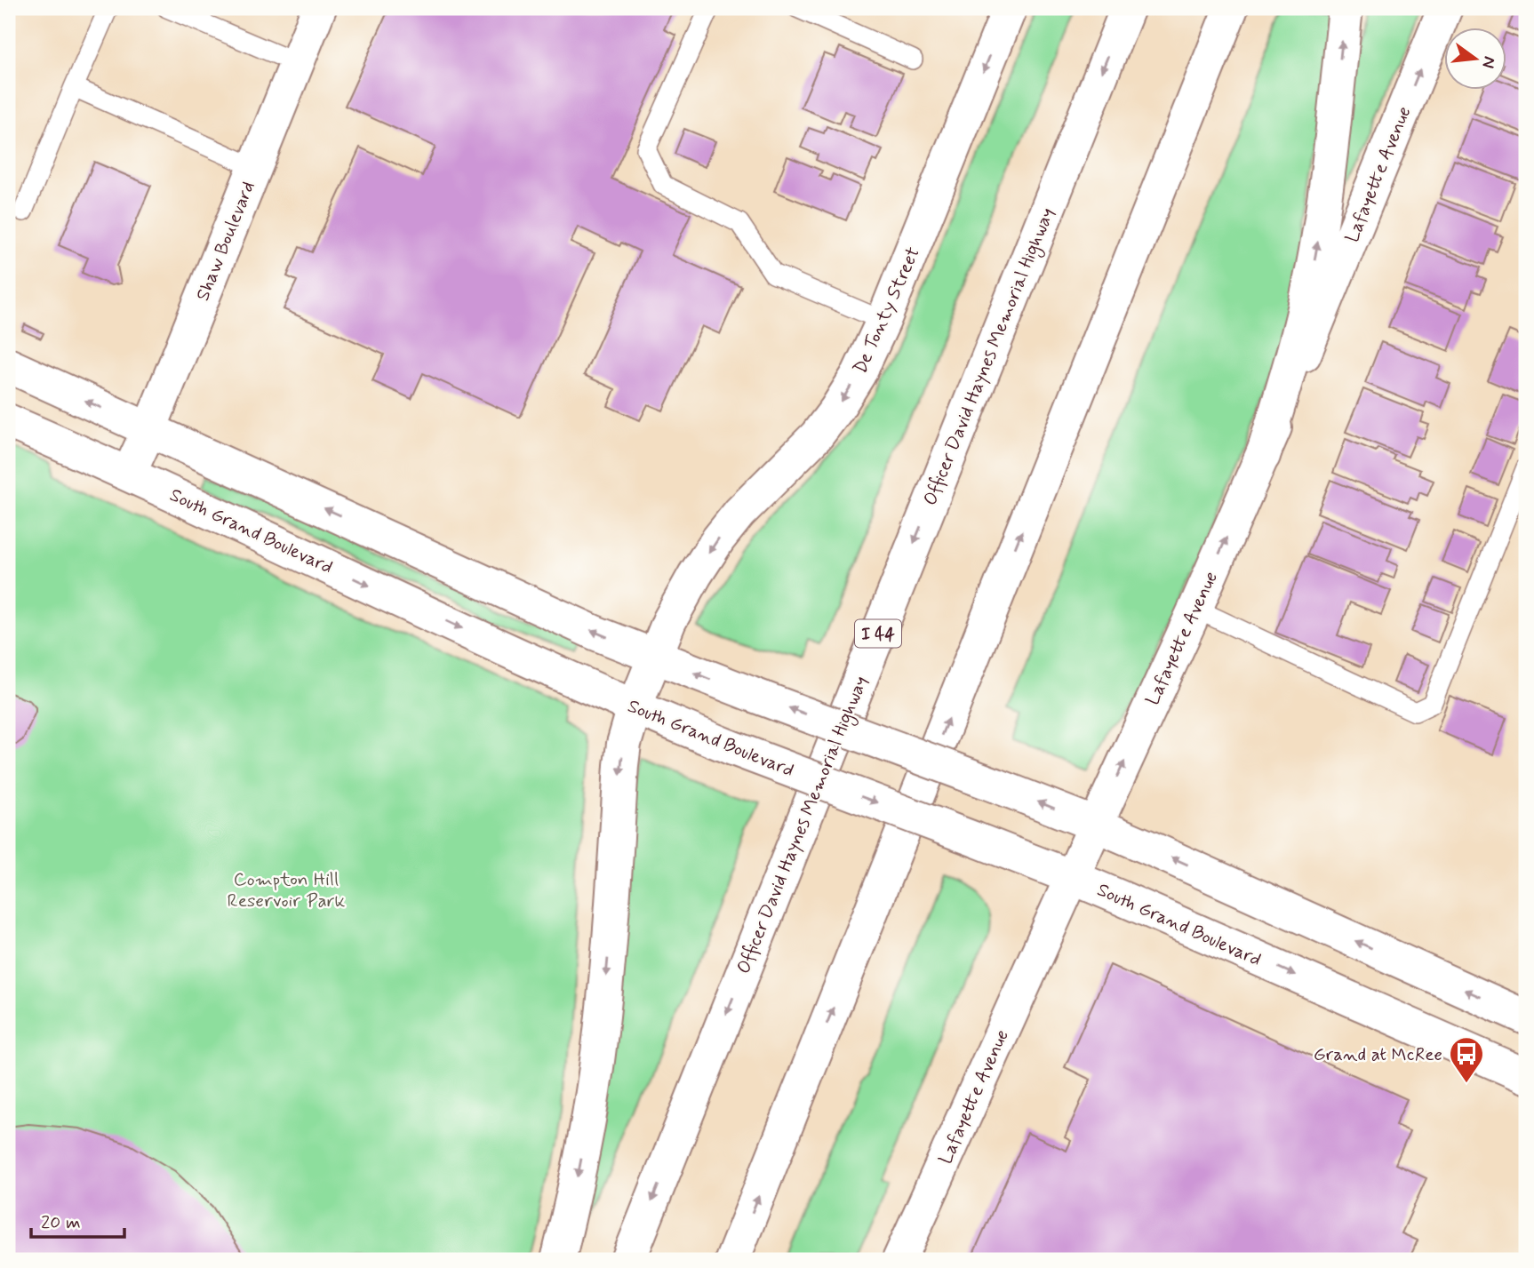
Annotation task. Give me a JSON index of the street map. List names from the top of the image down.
{
  "streets": {
    "main road": [
      "Lafayette Avenue",
      "Shaw Boulevard",
      "De Tonty Street",
      "Officer David Haynes Memorial Highway",
      "South Grand Boulevard",
      "I 44"
    ]
  },
  "crossings": [
    ["Lafayette Avenue", "South Grand Boulevard"],
    ["Shaw Boulevard", "South Grand Boulevard"],
    ["De Tonty Street", "South Grand Boulevard"]
  ],
  "parks": ["Compton Hill Reservoir Park"],
  "places": {
    "bus stop": ["Grand at McRee"]
  },
  "scale_bar": "20 m",
  "north": "right"
}
